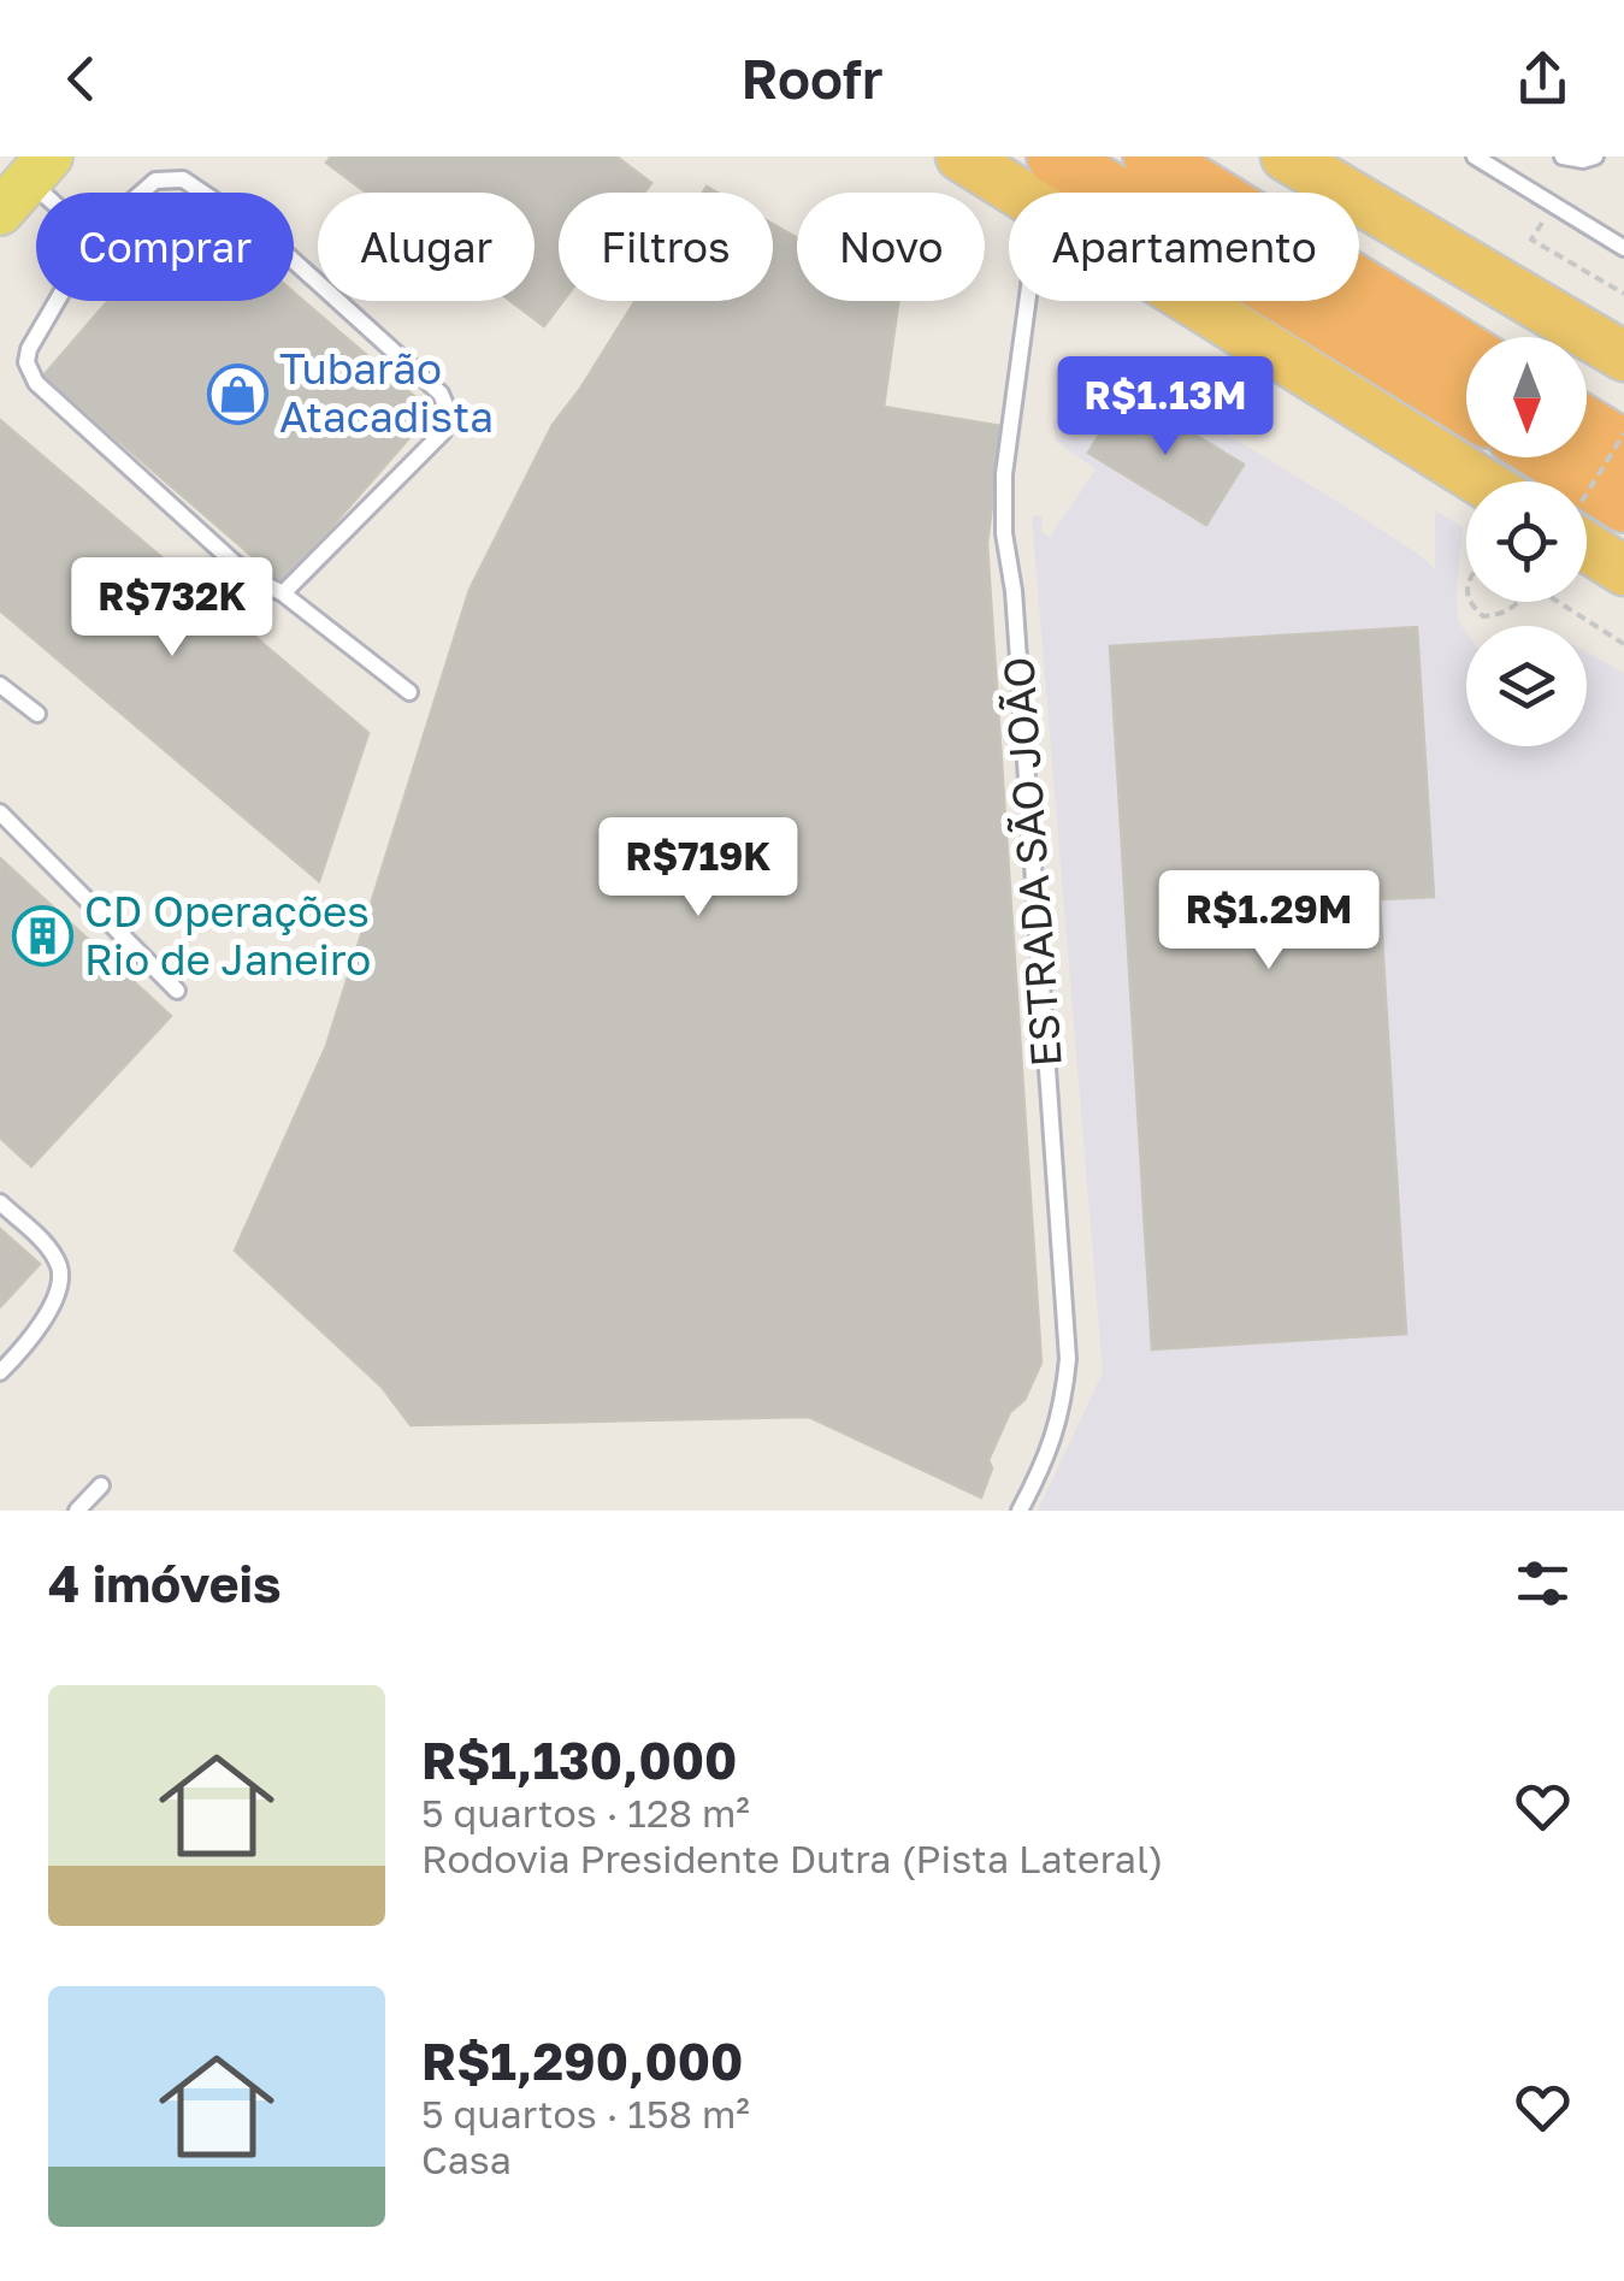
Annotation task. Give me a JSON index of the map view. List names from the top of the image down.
{
  "streets": {
    "lane": ["ESTRADA SÃO JOÃO"]
  },
  "places": {
    "shop": ["Tubarão Atacadista"],
    "building": ["CD Operações Rio de Janeiro"]
  },
  "north": "bottom",
  "page": {
    "header": "Roofr",
    "chip": [
      "Comprar",
      "Alugar",
      "Filtros",
      "Novo",
      "Apartamento"
    ],
    "price": [
      "R$1.13M",
      "R$732K",
      "R$719K",
      "R$1.29M"
    ],
    "heading": "4 imóveis",
    "list": [
      {
        "name": "R$1,130,000",
        "note": "5 quartos · 128 m² · Rodovia Presidente Dutra (Pista Lateral)"
      },
      {
        "name": "R$1,290,000",
        "note": "5 quartos · 158 m² · Casa"
      }
    ]
  }
}
